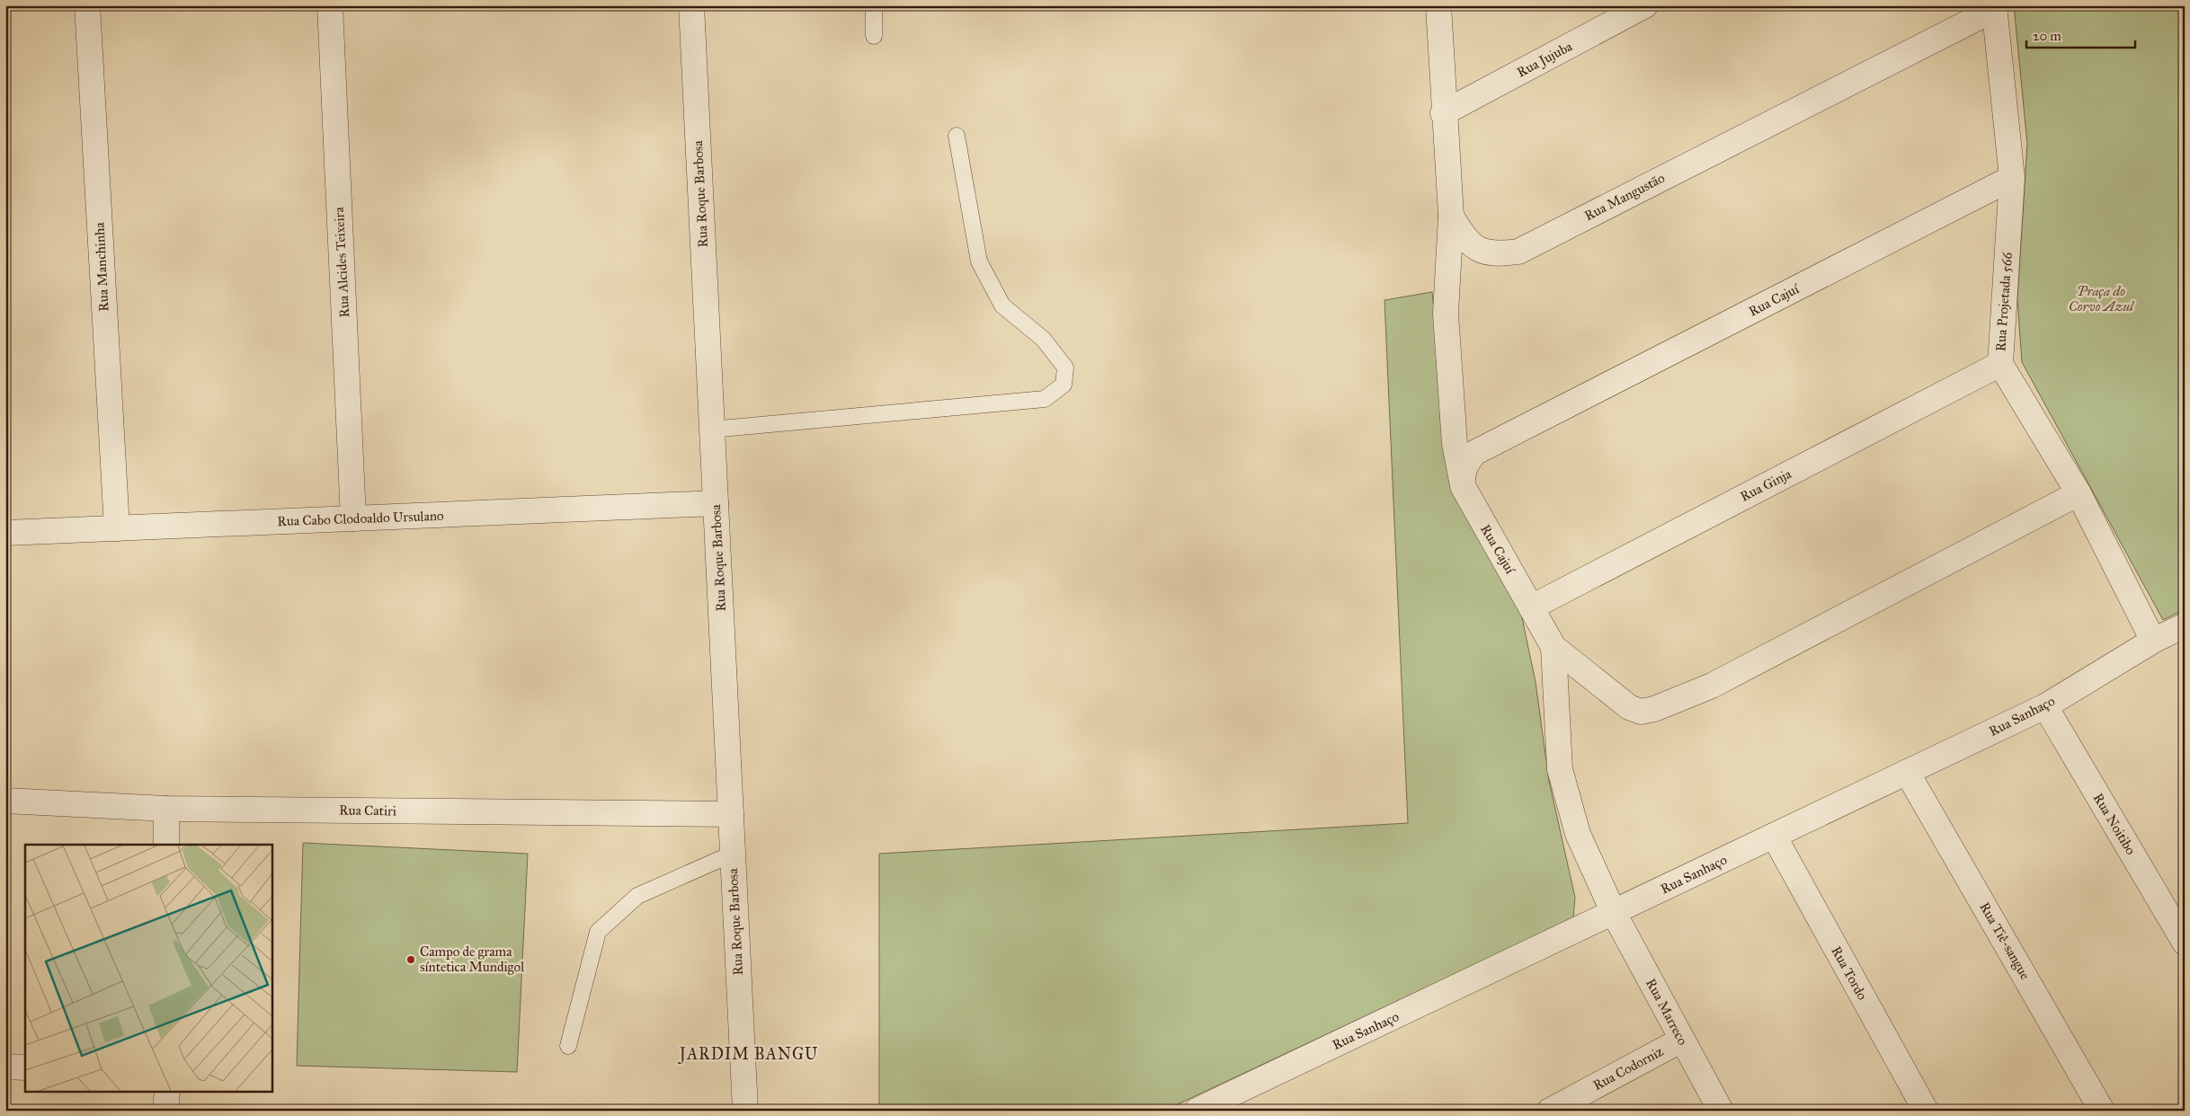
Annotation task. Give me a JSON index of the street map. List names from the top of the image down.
{
  "streets": {
    "street": [
      "Rua Jujuba",
      "Rua Roque Barbosa",
      "Rua Mangustão",
      "Rua Alcides Teixeira",
      "Rua Manchinha",
      "Rua Cajuí",
      "Rua Projetada 566",
      "Rua Ginja",
      "Rua Cabo Clodoaldo Ursulano",
      "Rua Sanhaço",
      "Rua Catiri",
      "Rua Noitibo",
      "Rua Tiê-sangue",
      "Rua Tordo",
      "Rua Marreco",
      "Rua Codorniz"
    ]
  },
  "crossings": [
    ["Rua Jujuba", "Rua Mangustão"],
    ["Rua Roque Barbosa", "Rua Cabo Clodoaldo Ursulano"],
    ["Rua Roque Barbosa", "Rua Catiri"],
    ["Rua Mangustão", "Rua Projetada 566"],
    ["Rua Alcides Teixeira", "Rua Cabo Clodoaldo Ursulano"],
    ["Rua Manchinha", "Rua Cabo Clodoaldo Ursulano"],
    ["Rua Cajuí", "Rua Projetada 566"],
    ["Rua Cajuí", "Rua Ginja"],
    ["Rua Cajuí", "Rua Marreco"],
    ["Rua Projetada 566", "Rua Ginja"],
    ["Rua Projetada 566", "Rua Sanhaço"],
    ["Rua Sanhaço", "Rua Noitibo"],
    ["Rua Sanhaço", "Rua Tiê-sangue"],
    ["Rua Sanhaço", "Rua Tordo"],
    ["Rua Sanhaço", "Rua Marreco"],
    ["Rua Marreco", "Rua Codorniz"]
  ],
  "districts": ["JARDIM BANGU"],
  "parks": ["Praça do Corvo Azul"],
  "places": ["Campo de grama síntetica Mundigol"],
  "scale_bar": "20 m"
}
